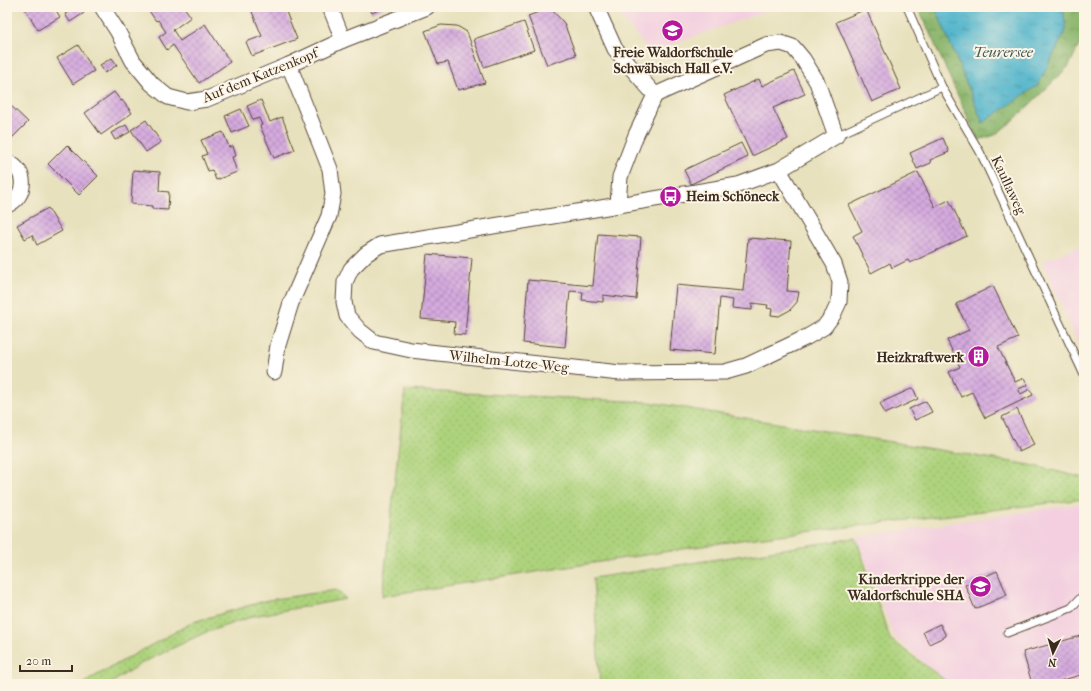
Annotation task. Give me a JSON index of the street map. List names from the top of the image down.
{
  "streets": {
    "street": ["Auf dem Katzenkopf", "Wilhelm-Lotze-Weg"],
    "lane": ["Kaullaweg"]
  },
  "water": ["Teurersee"],
  "places": {
    "school or university": ["Freie Waldorfschule Schwäbisch Hall e.V.", "Kinderkrippe der Waldorfschule SHA"],
    "bus stop": ["Heim Schöneck"],
    "building": ["Heizkraftwerk"]
  },
  "scale_bar": "20 m",
  "north": "bottom"
}
